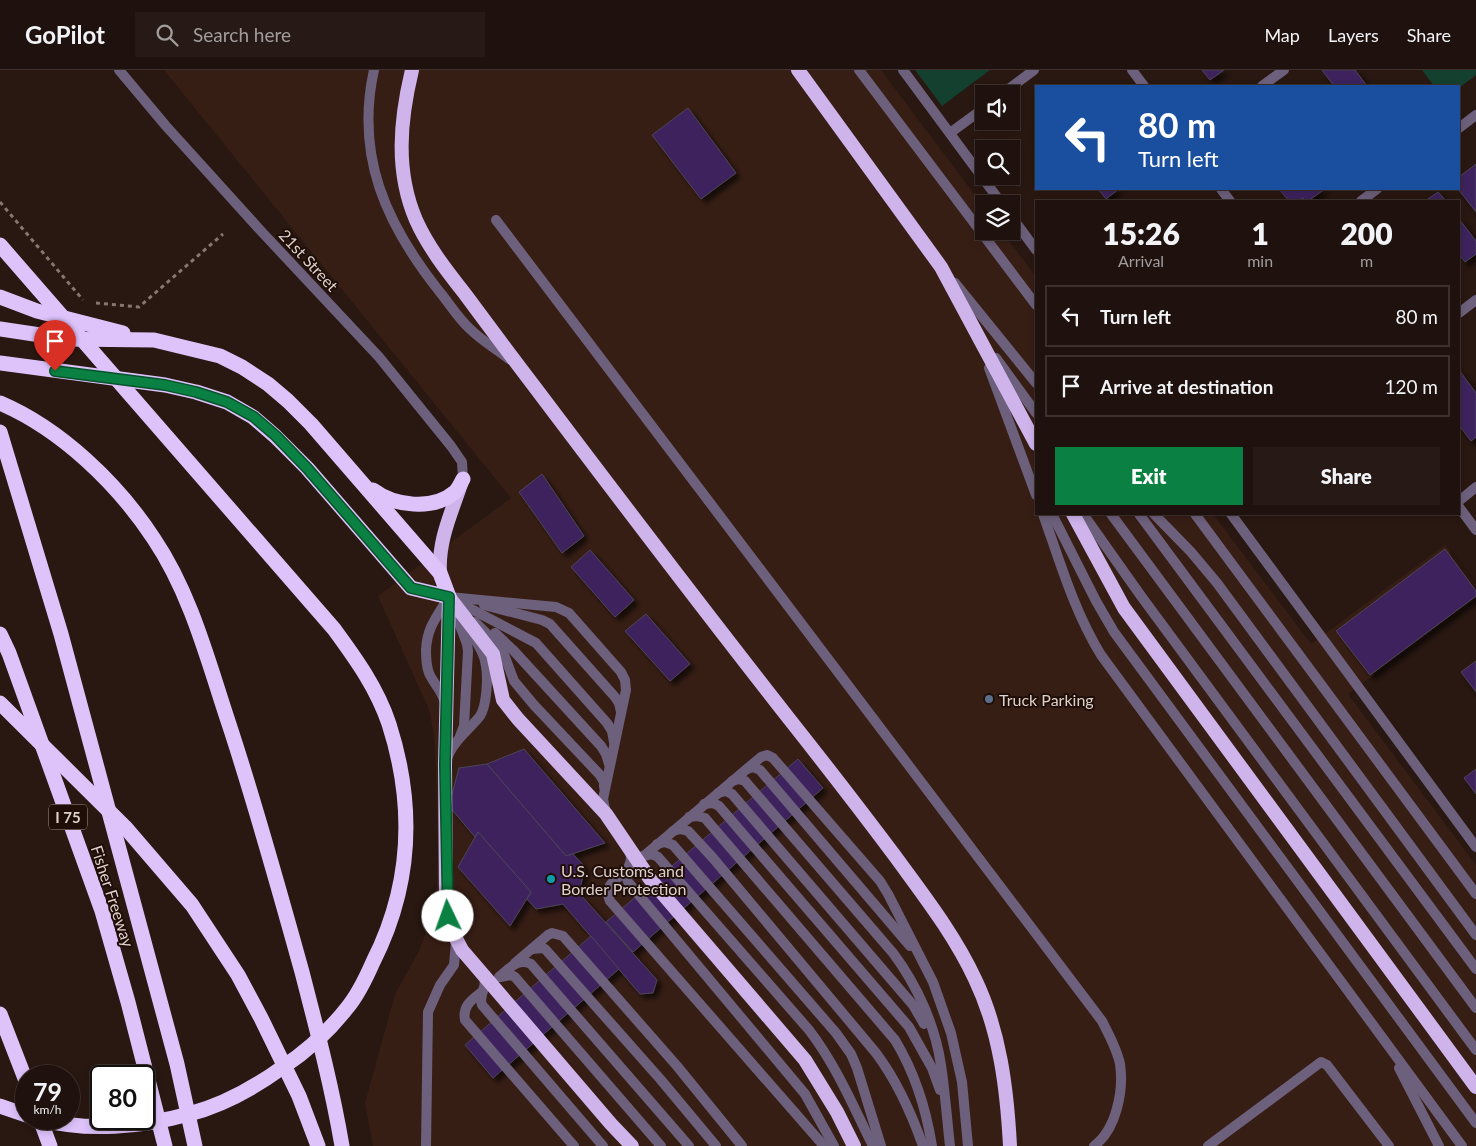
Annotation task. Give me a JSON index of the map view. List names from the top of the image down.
{
  "streets": {
    "highway": ["I 75", "Fisher Freeway"],
    "street": ["21st Street"]
  },
  "places": ["Truck Parking", "U.S. Customs and Border Protection"],
  "page": {
    "header": "GoPilot",
    "search": "Search here",
    "nav": ["Map", "Layers", "Share"],
    "turn": ["80 m", "Turn left"],
    "eta": [
      "15:26",
      "Arrival",
      "1",
      "min",
      "200",
      "m"
    ],
    "list": [
      {
        "name": "Turn left",
        "value": "80 m"
      },
      {
        "name": "Arrive at destination",
        "value": "120 m"
      }
    ],
    "buttons": ["Exit", "Share"],
    "speed": "79 km/h",
    "limit": "80"
  }
}
